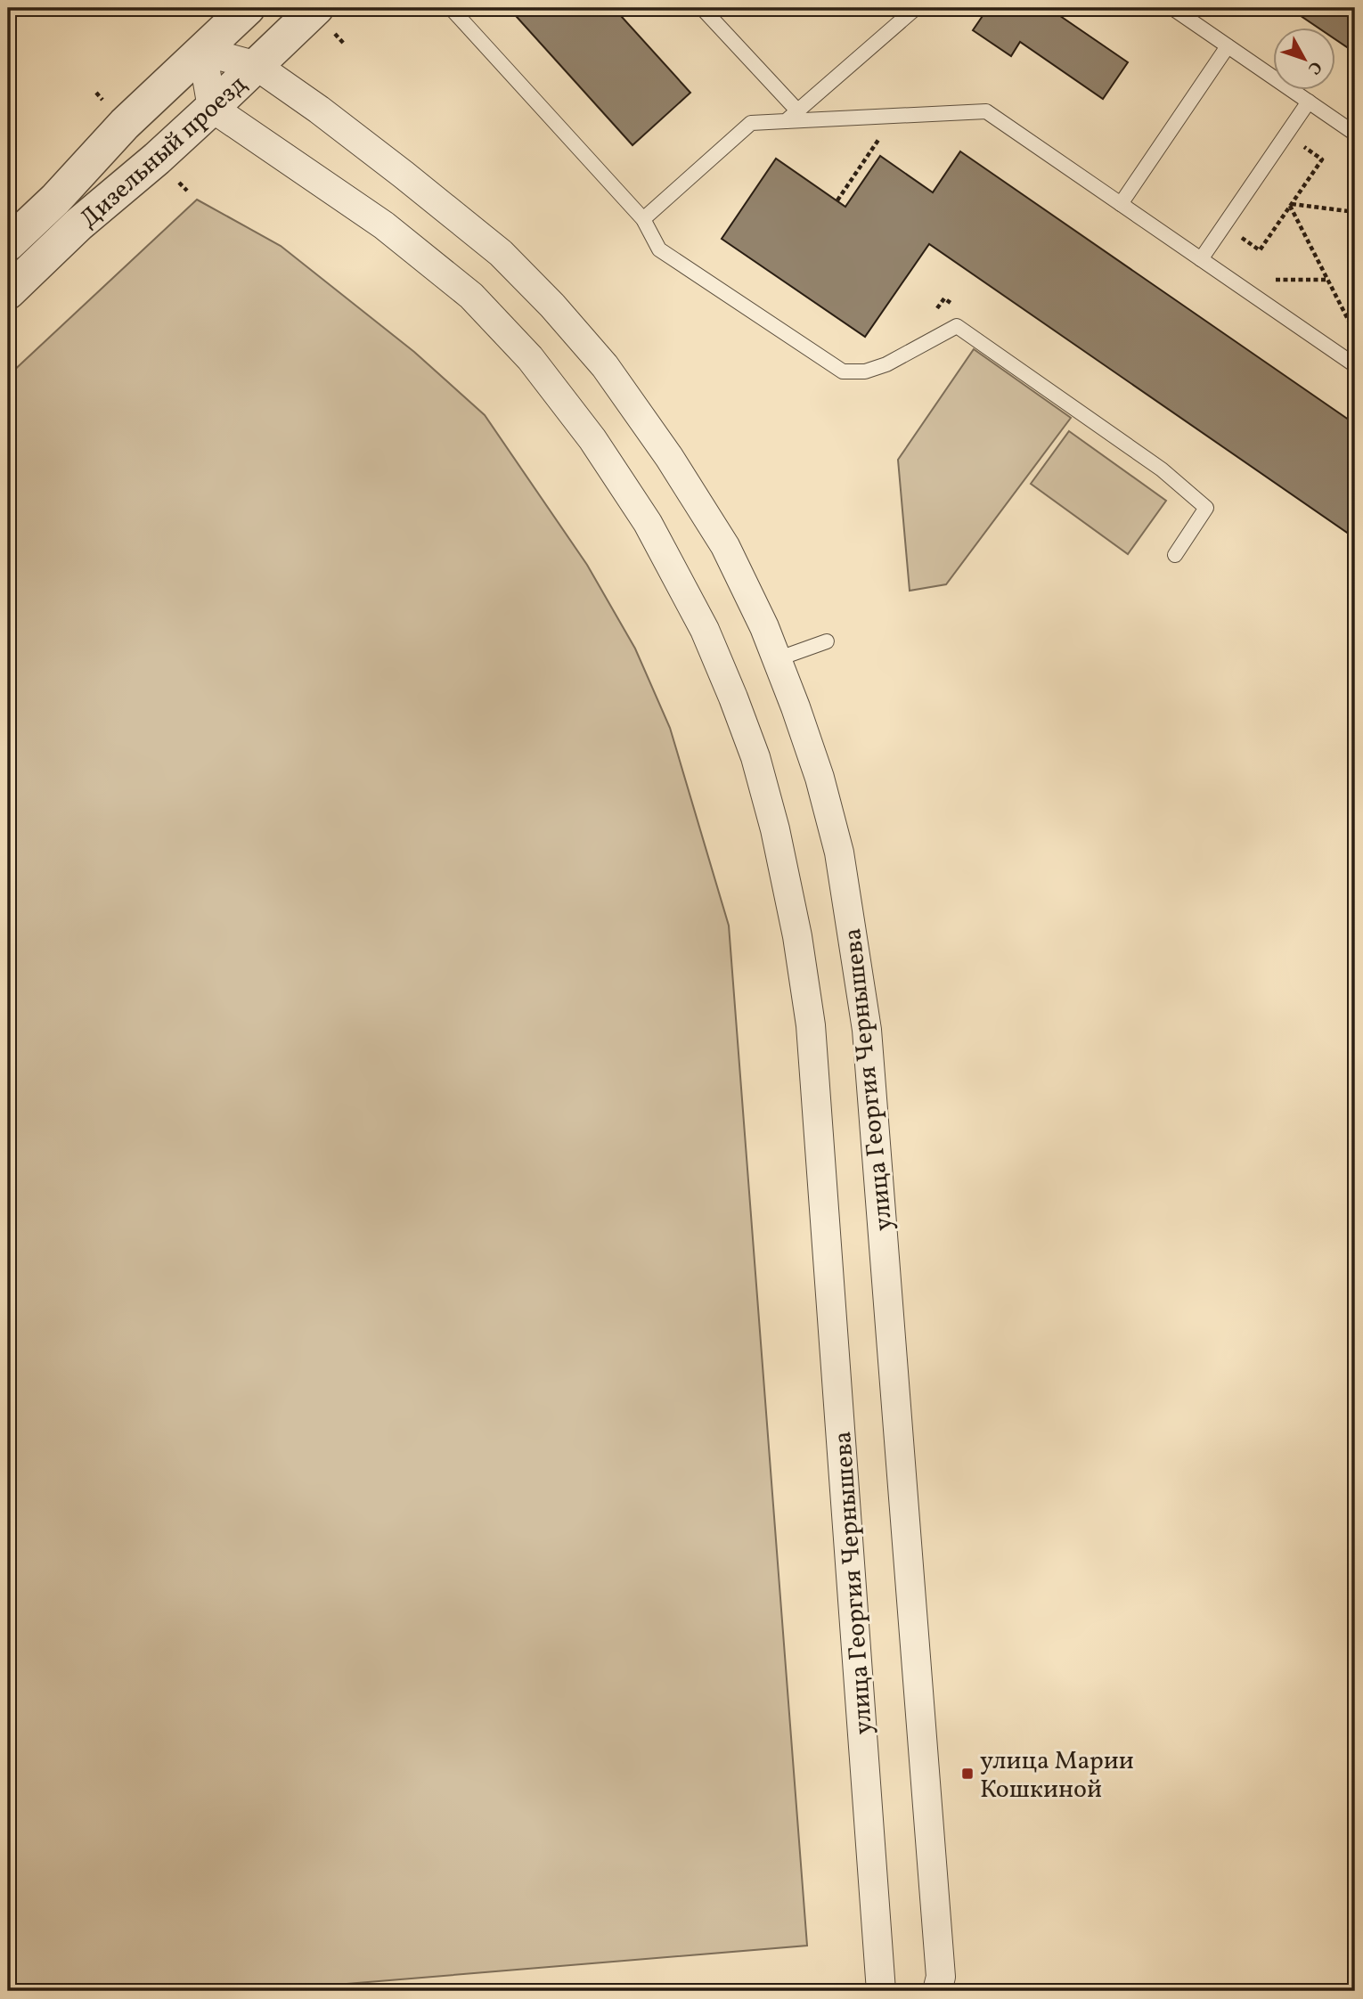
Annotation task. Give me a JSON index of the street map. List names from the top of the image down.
{
  "streets": {
    "street": ["Дизельный проезд", "улица Георгия Чернышева"]
  },
  "crossings": [
    ["Дизельный проезд", "улица Георгия Чернышева"]
  ],
  "places": {
    "transit": ["улица Марии Кошкиной"]
  },
  "north": "bottom right"
}
